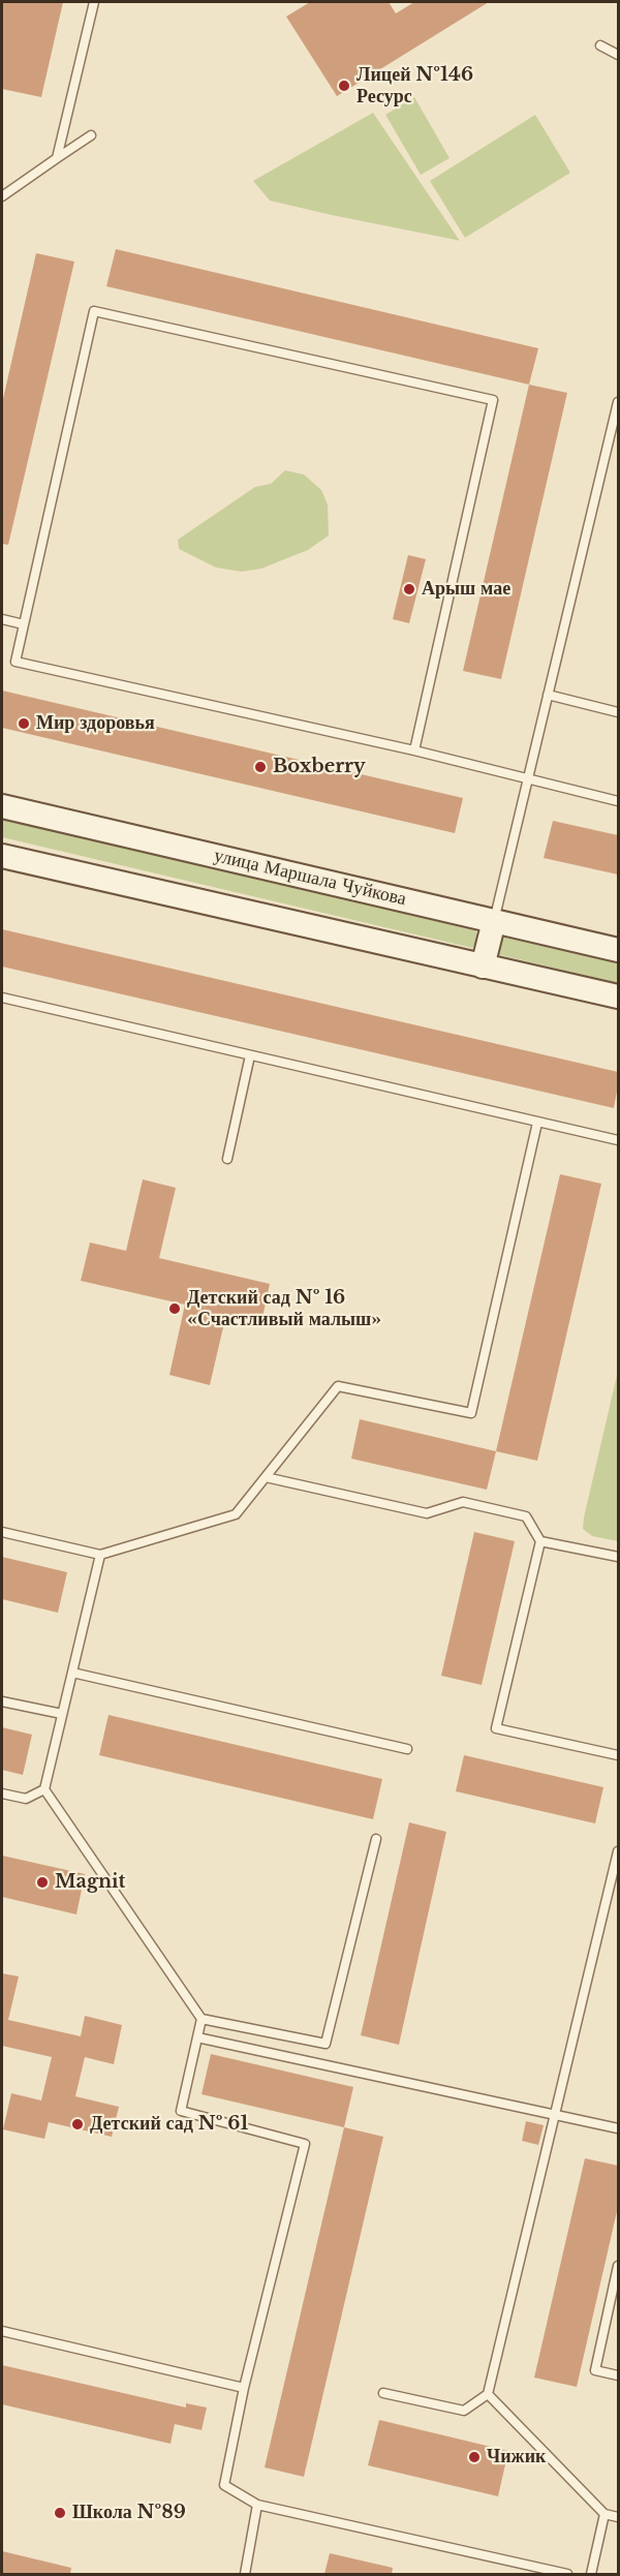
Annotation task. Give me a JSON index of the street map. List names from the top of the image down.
{
  "streets": {
    "main road": ["улица Маршала Чуйкова"]
  },
  "places": [
    "Лицей №146 Ресурс",
    "Арыш мае",
    "Мир здоровья",
    "Boxberry",
    "Детский сад № 16 «Счастливый малыш»",
    "Magnit",
    "Детский сад № 61",
    "Чижик",
    "Школа №89"
  ]
}
